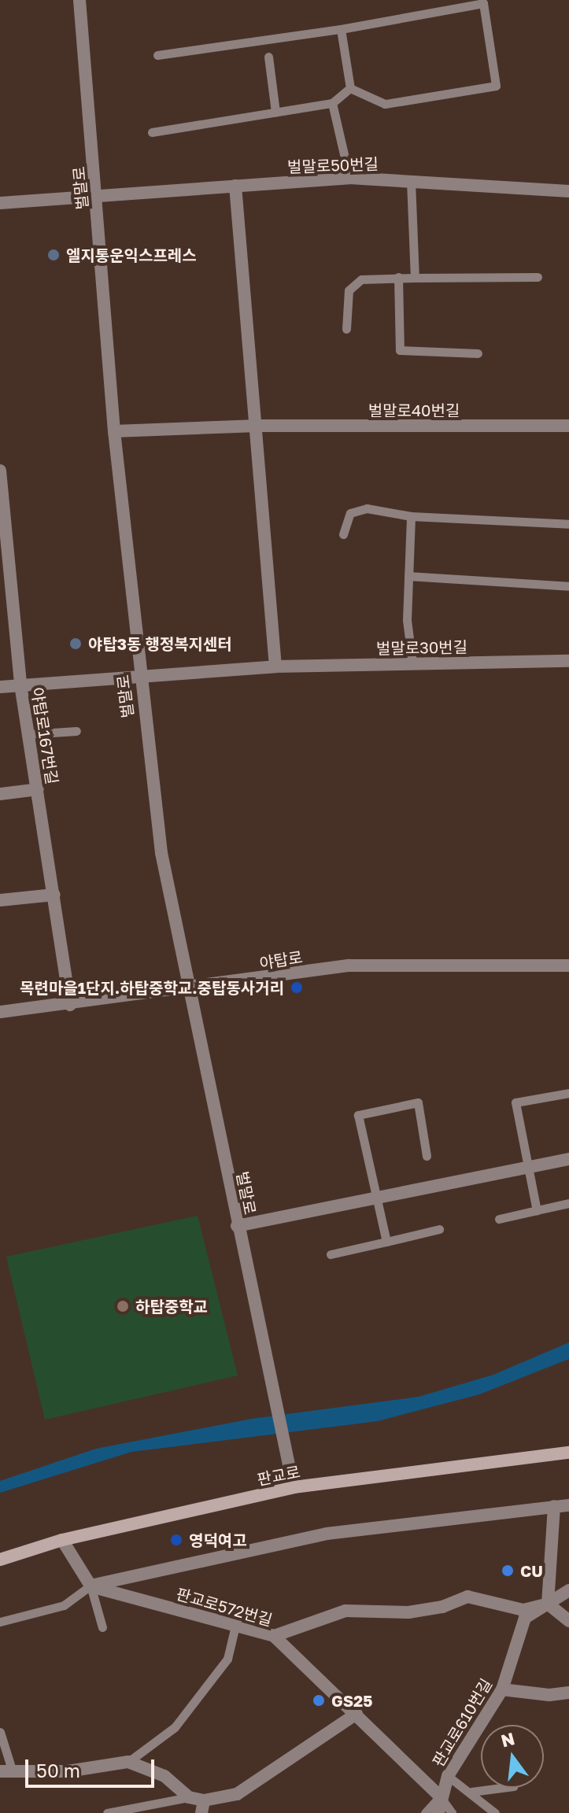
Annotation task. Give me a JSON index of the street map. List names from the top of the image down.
{
  "streets": {
    "main road": ["판교로"],
    "street": [
      "벌말로50번길",
      "벌말로",
      "벌말로40번길",
      "벌말로30번길",
      "야탑로167번길",
      "야탑로",
      "판교로572번길",
      "판교로610번길"
    ]
  },
  "crossings": [
    ["벌말로50번길", "벌말로"],
    ["벌말로", "벌말로40번길"],
    ["벌말로", "벌말로30번길"],
    ["벌말로", "야탑로"],
    ["벌말로", "판교로"],
    ["벌말로30번길", "야탑로167번길"],
    ["야탑로167번길", "야탑로"],
    ["판교로572번길", "판교로610번길"]
  ],
  "places": [
    "엘지통운익스프레스",
    "야탑3동 행정복지센터",
    "목련마을1단지.하탑중학교.중탑동사거리",
    "하탑중학교",
    "영덕여고",
    "CU",
    "GS25"
  ],
  "scale_bar": "50 m",
  "north": "top"
}
